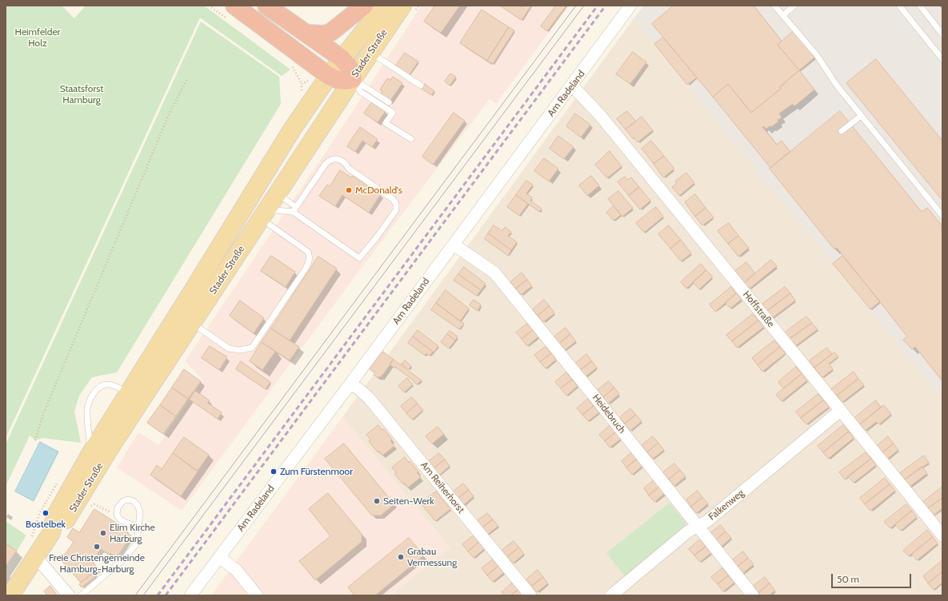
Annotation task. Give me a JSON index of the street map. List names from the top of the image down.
{
  "streets": {
    "main road": ["Stader Straße"],
    "street": [
      "Am Radeland",
      "Hoffstraße",
      "Heidebruch",
      "Am Reiherhorst",
      "Falkenweg"
    ]
  },
  "crossings": [
    ["Am Radeland", "Hoffstraße"],
    ["Am Radeland", "Heidebruch"],
    ["Am Radeland", "Am Reiherhorst"],
    ["Hoffstraße", "Falkenweg"],
    ["Heidebruch", "Falkenweg"]
  ],
  "parks": ["Heimfelder Holz", "Staatsforst Hamburg"],
  "places": [
    "McDonald's",
    "Zum Fürstenmoor",
    "Seiten-Werk",
    "Bostelbek",
    "Elim Kirche Harburg",
    "Freie Christengemeinde Hamburg-Harburg",
    "Grabau Vermessung"
  ],
  "scale_bar": "50 m"
}
